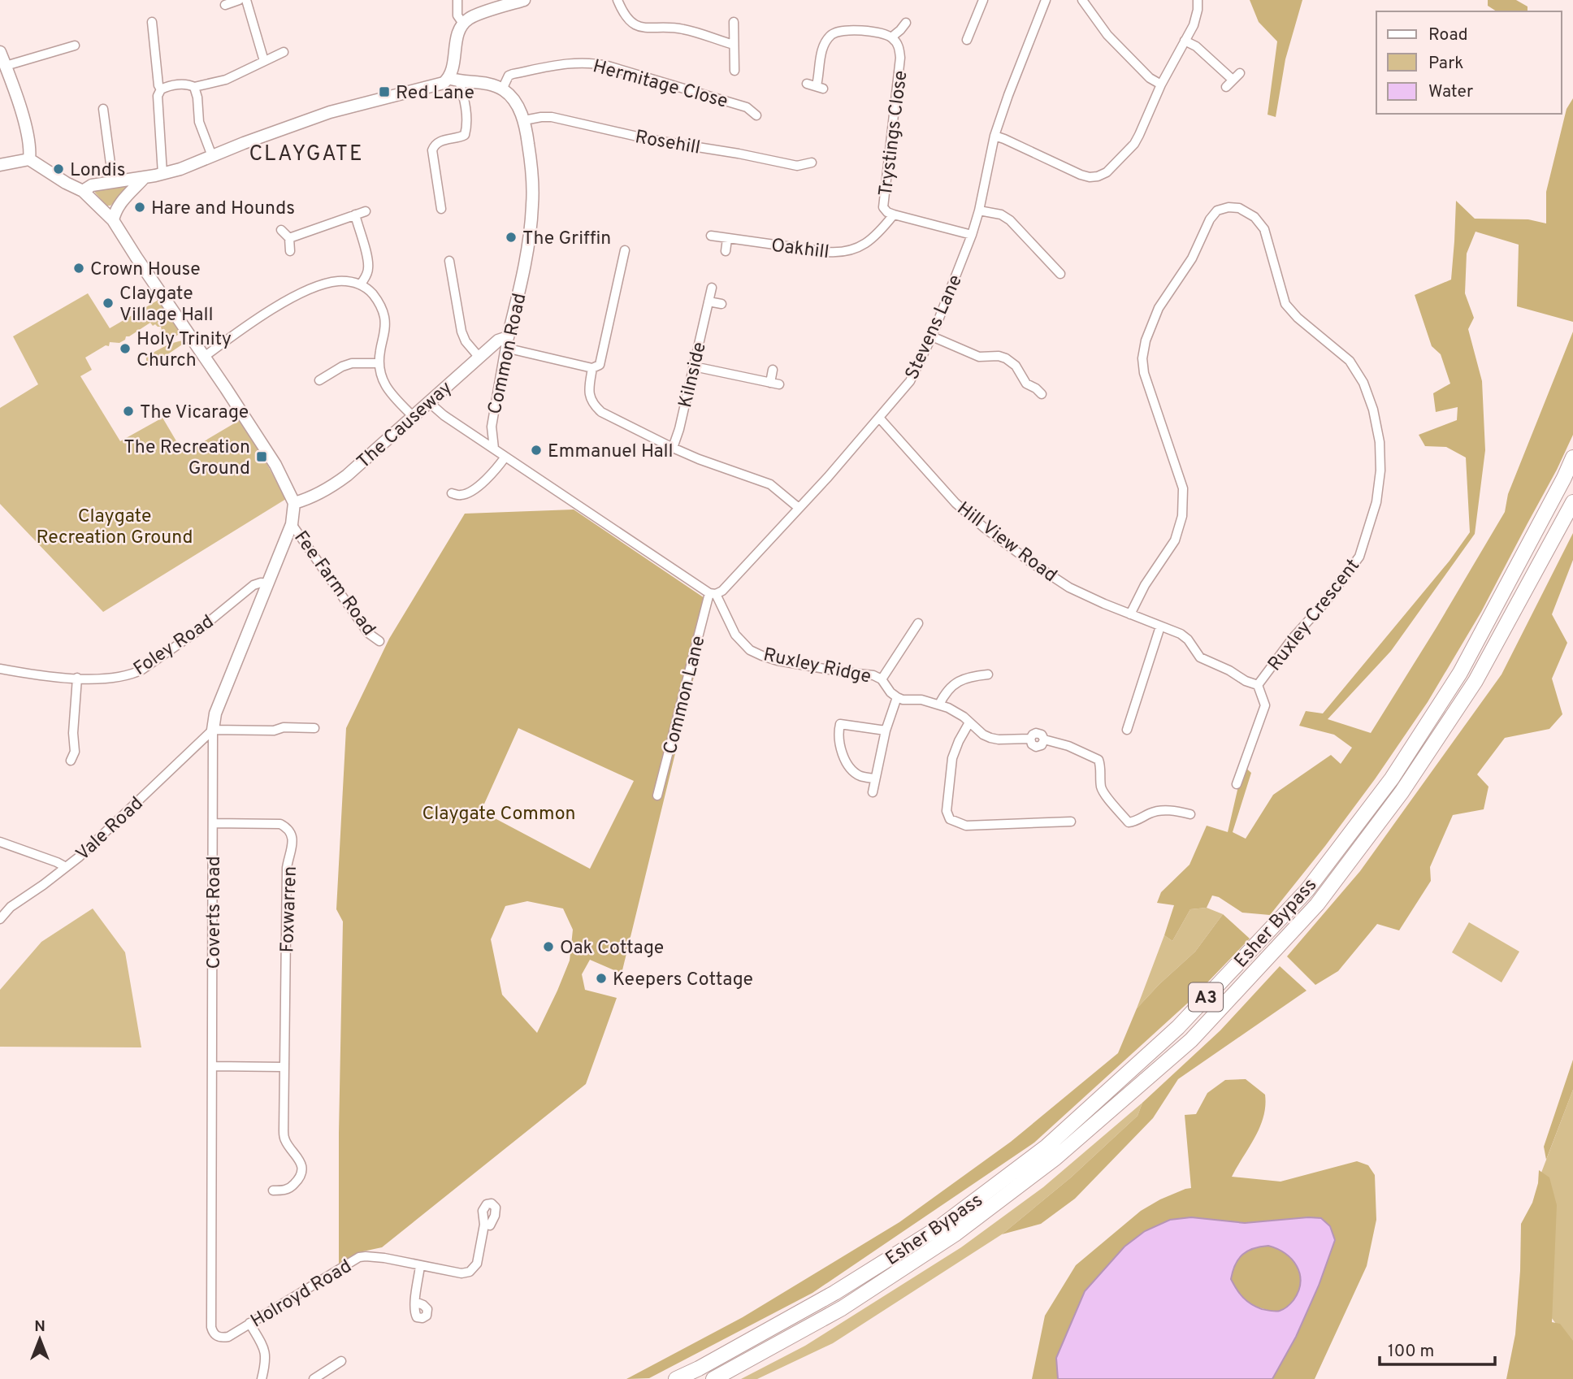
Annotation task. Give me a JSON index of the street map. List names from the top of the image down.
{
  "streets": {
    "highway": ["Esher Bypass", "A3"],
    "street": [
      "Hermitage Close",
      "Trystings Close",
      "Rosehill",
      "Oakhill",
      "Stevens Lane",
      "Common Road",
      "Kilnside",
      "The Causeway",
      "Hill View Road",
      "Fee Farm Road",
      "Ruxley Crescent",
      "Foley Road",
      "Ruxley Ridge",
      "Common Lane",
      "Vale Road",
      "Foxwarren",
      "Coverts Road",
      "Holroyd Road"
    ]
  },
  "crossings": [
    ["Hermitage Close", "Common Road"],
    ["Trystings Close", "Oakhill"],
    ["Trystings Close", "Stevens Lane"],
    ["Rosehill", "Common Road"],
    ["Stevens Lane", "Hill View Road"],
    ["Stevens Lane", "Ruxley Ridge"],
    ["Stevens Lane", "Common Lane"],
    ["Common Road", "The Causeway"],
    ["The Causeway", "Coverts Road"],
    ["Hill View Road", "Ruxley Crescent"],
    ["Fee Farm Road", "Coverts Road"],
    ["Foley Road", "Coverts Road"],
    ["Ruxley Ridge", "Common Lane"],
    ["Vale Road", "Coverts Road"],
    ["Foxwarren", "Coverts Road"],
    ["Coverts Road", "Holroyd Road"]
  ],
  "districts": ["CLAYGATE"],
  "parks": ["Claygate Recreation Ground", "Claygate Common"],
  "places": {
    "transit": ["Red Lane", "The Recreation Ground"],
    "other": [
      "Londis",
      "Hare and Hounds",
      "The Griffin",
      "Crown House",
      "Claygate Village Hall",
      "Holy Trinity Church",
      "The Vicarage",
      "Emmanuel Hall",
      "Oak Cottage",
      "Keepers Cottage"
    ]
  },
  "legend": ["Road", "Park", "Water"],
  "scale_bar": "100 m",
  "north": "top"
}
